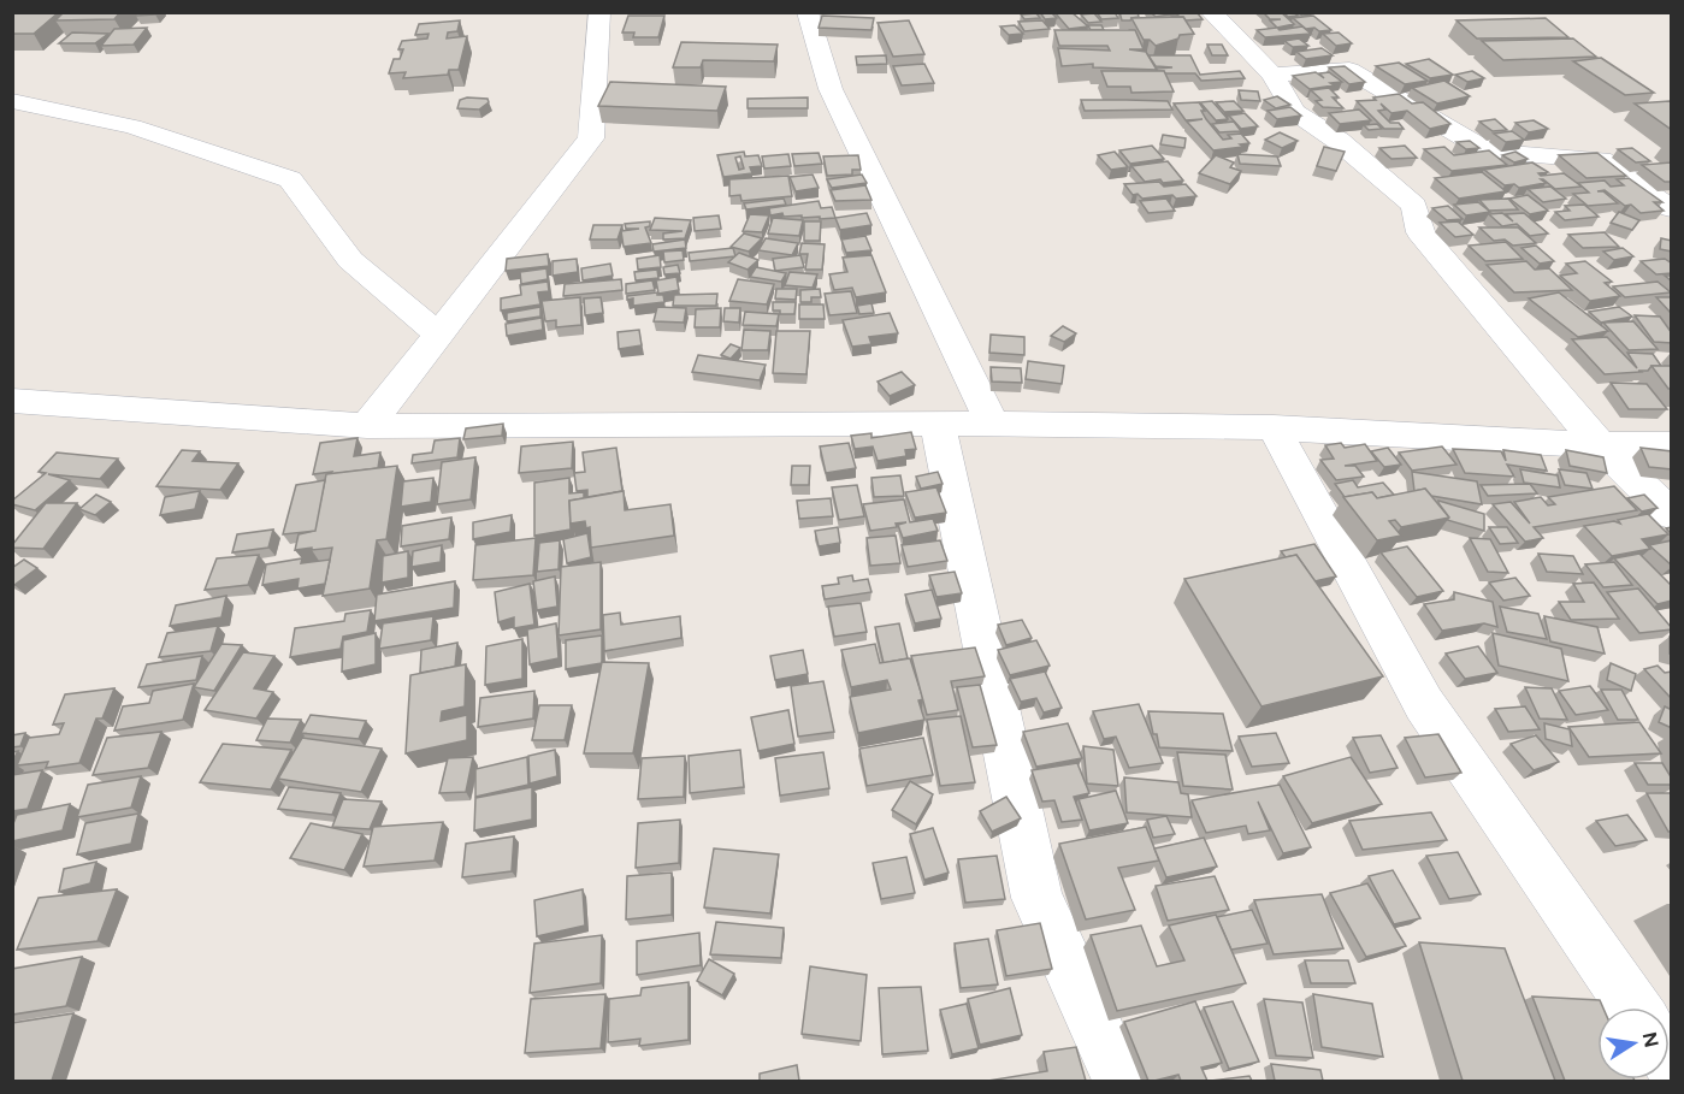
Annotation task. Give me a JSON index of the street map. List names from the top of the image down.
{
  "north": "right"
}
